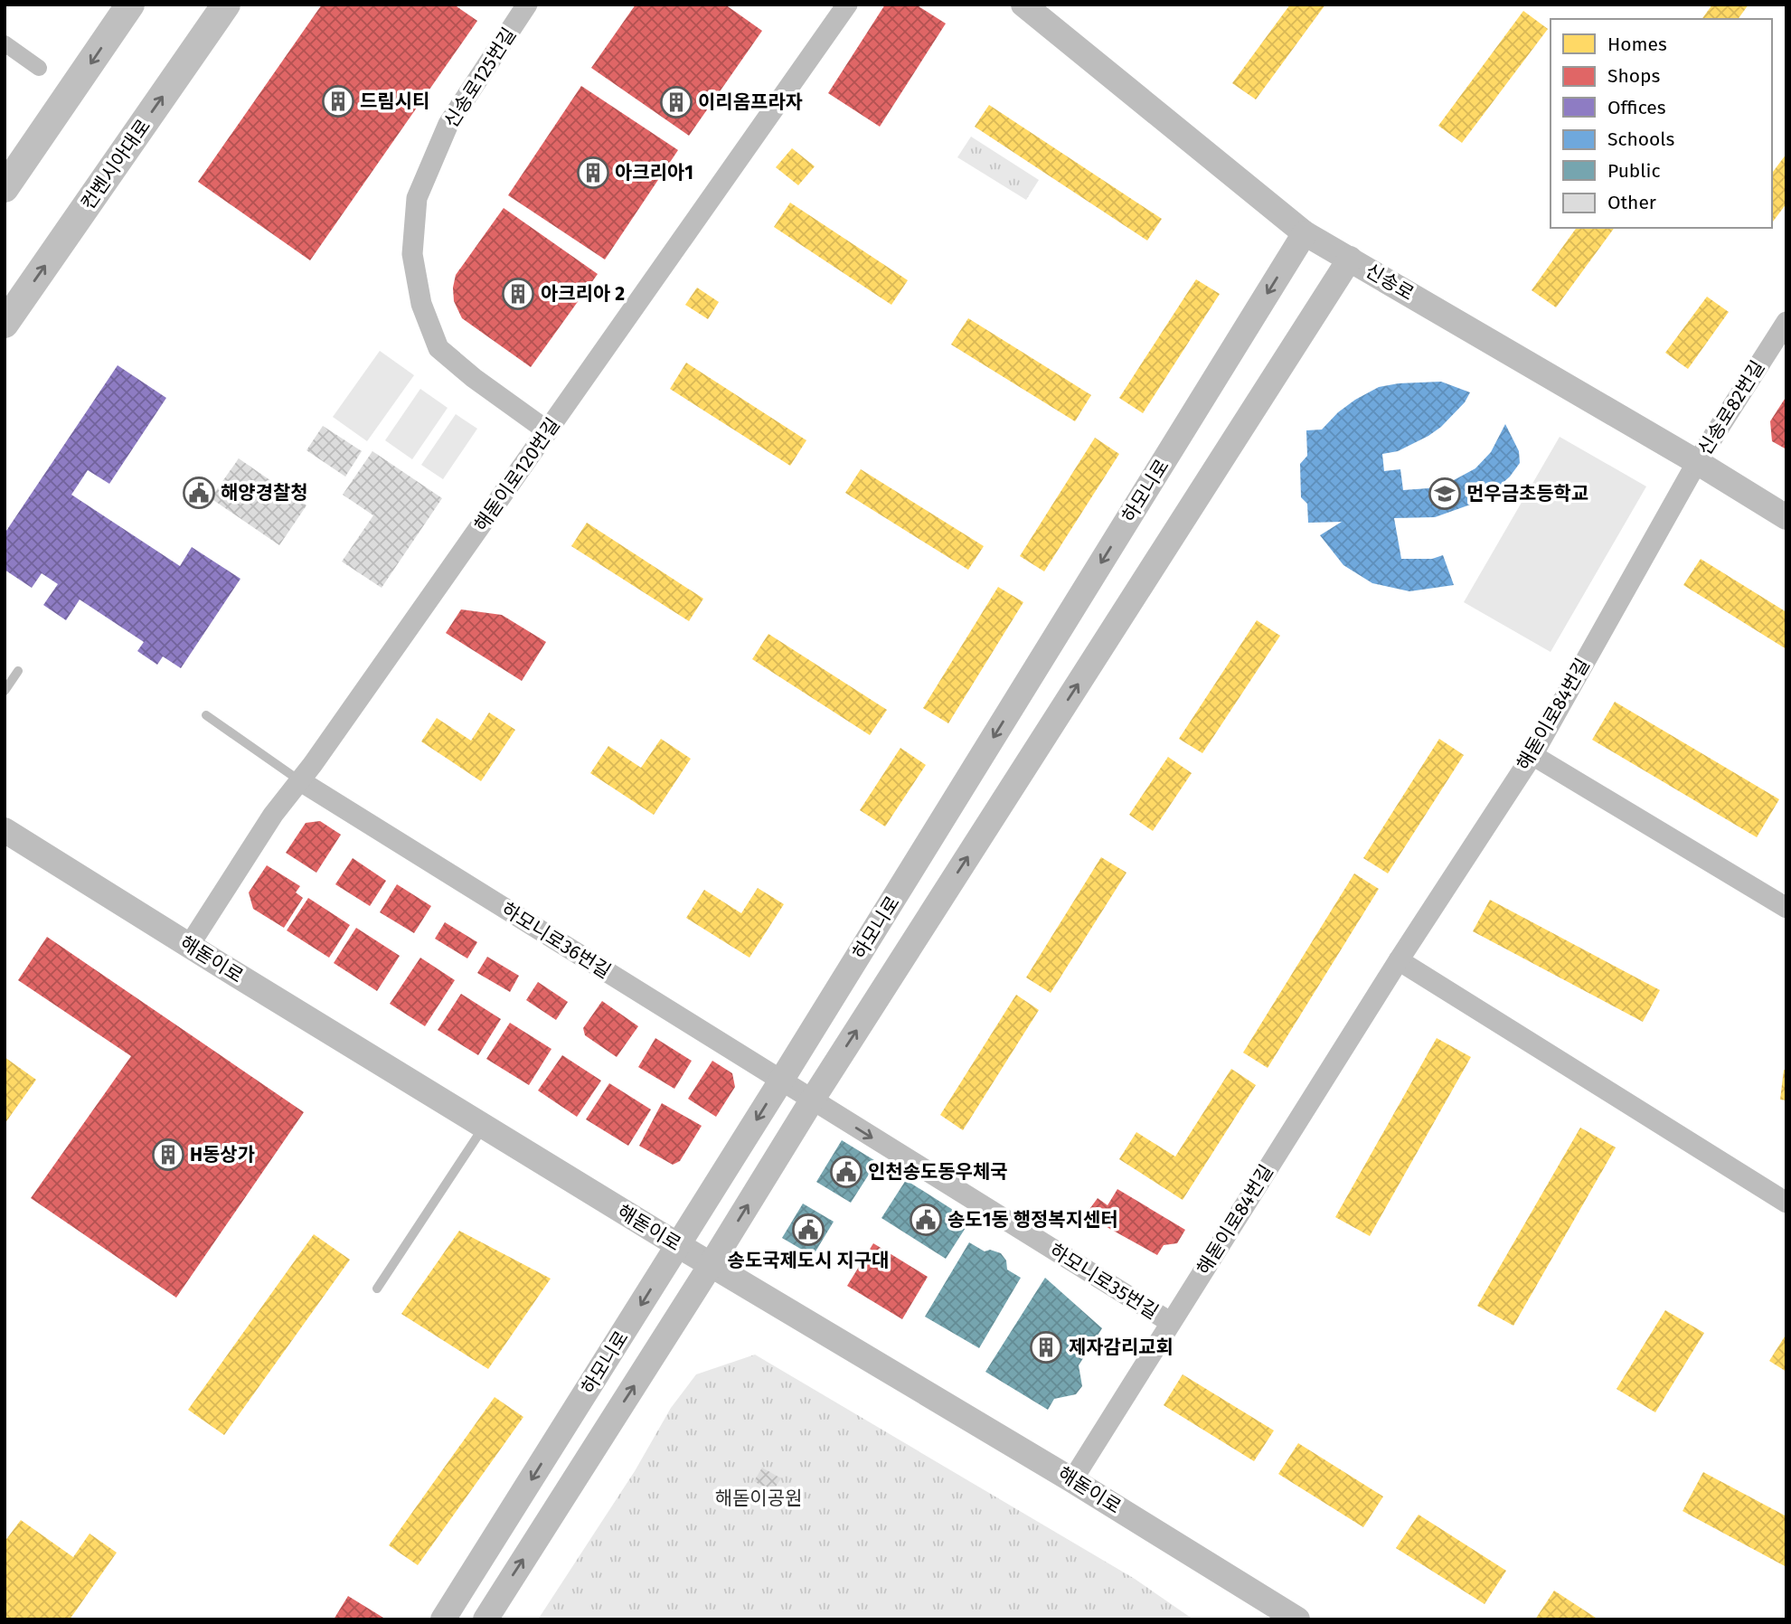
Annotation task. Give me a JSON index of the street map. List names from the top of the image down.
{
  "streets": {
    "main road": ["컨벤시아대로"],
    "street": [
      "신송로125번길",
      "신송로",
      "신송로82번길",
      "해돋이로120번길",
      "하모니로",
      "해돋이로84번길",
      "하모니로36번길",
      "해돋이로",
      "하모니로35번길"
    ]
  },
  "crossings": [
    ["신송로125번길", "해돋이로120번길"],
    ["신송로", "신송로82번길"],
    ["신송로", "하모니로"],
    ["신송로", "해돋이로84번길"],
    ["신송로82번길", "해돋이로84번길"],
    ["해돋이로120번길", "하모니로36번길"],
    ["해돋이로120번길", "해돋이로"],
    ["하모니로", "하모니로36번길"],
    ["하모니로", "해돋이로"],
    ["하모니로", "하모니로35번길"],
    ["해돋이로84번길", "해돋이로"],
    ["해돋이로84번길", "하모니로35번길"],
    ["하모니로36번길", "하모니로35번길"]
  ],
  "one_way": ["하모니로35번길"],
  "parks": ["해돋이공원"],
  "places": {
    "building": [
      "드림시티",
      "이리옴프라자",
      "아크리아1",
      "아크리아 2",
      "H동상가",
      "제자감리교회"
    ],
    "public building": [
      "해양경찰청",
      "인천송도동우체국",
      "송도1동 행정복지센터",
      "송도국제도시 지구대"
    ],
    "school or university": ["먼우금초등학교"]
  },
  "legend": [
    "Homes",
    "Shops",
    "Offices",
    "Schools",
    "Public",
    "Other"
  ]
}
